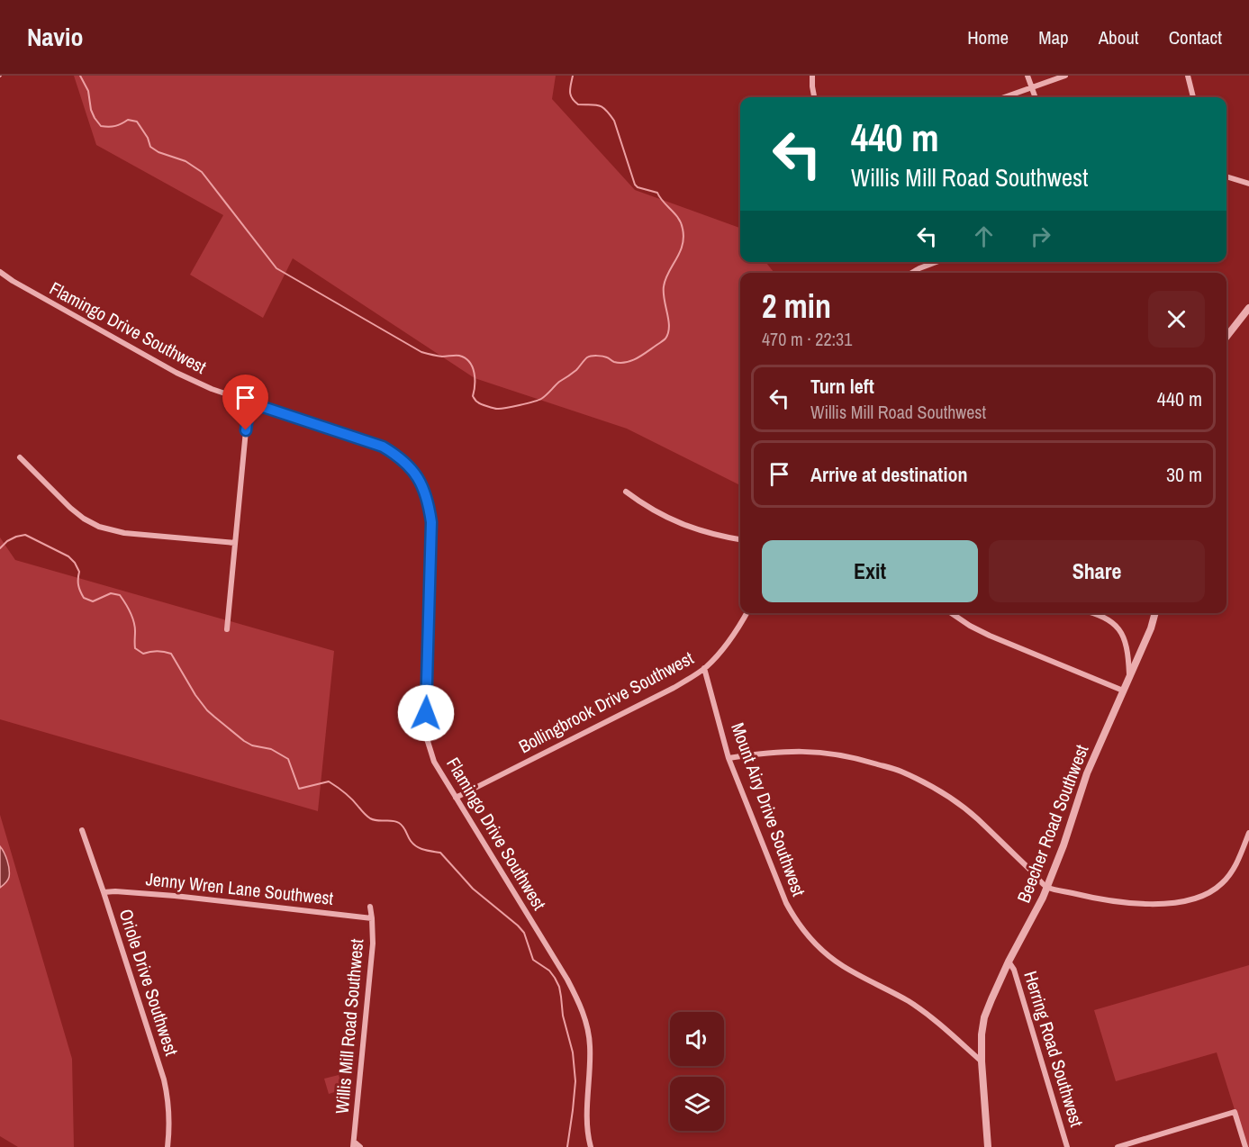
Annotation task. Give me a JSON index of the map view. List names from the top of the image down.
{
  "streets": {
    "street": [
      "Flamingo Drive Southwest",
      "Bollingbrook Drive Southwest",
      "Mount Airy Drive Southwest",
      "Beecher Road Southwest",
      "Jenny Wren Lane Southwest",
      "Oriole Drive Southwest",
      "Willis Mill Road Southwest",
      "Herring Road Southwest"
    ]
  },
  "crossings": [
    ["Flamingo Drive Southwest", "Bollingbrook Drive Southwest"],
    ["Bollingbrook Drive Southwest", "Mount Airy Drive Southwest"],
    ["Mount Airy Drive Southwest", "Beecher Road Southwest"],
    ["Beecher Road Southwest", "Herring Road Southwest"],
    ["Jenny Wren Lane Southwest", "Oriole Drive Southwest"],
    ["Jenny Wren Lane Southwest", "Willis Mill Road Southwest"]
  ],
  "page": {
    "header": "Navio",
    "nav": [
      "Home",
      "Map",
      "About",
      "Contact"
    ],
    "turn": ["440 m", "Willis Mill Road Southwest"],
    "heading": ["2 min", "470 m · 22:31"],
    "list": [
      {
        "name": "Turn left",
        "note": "Willis Mill Road Southwest",
        "value": "440 m"
      },
      {
        "name": "Arrive at destination",
        "value": "30 m"
      }
    ],
    "buttons": ["Exit", "Share"]
  }
}
